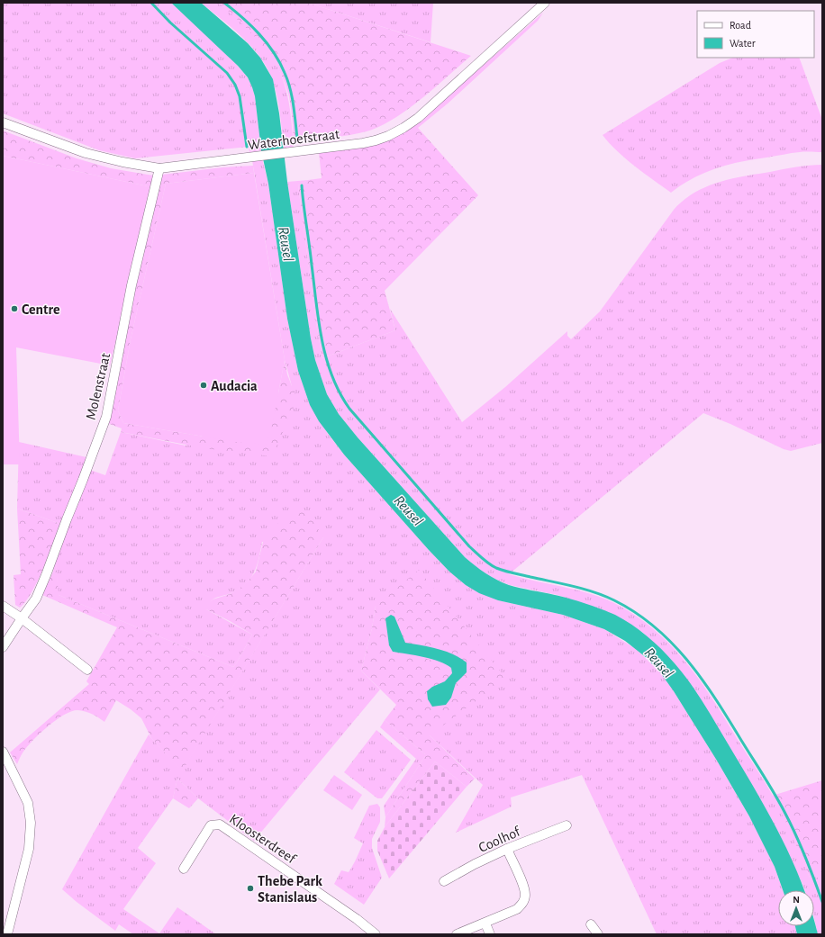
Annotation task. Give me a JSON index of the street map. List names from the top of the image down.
{
  "streets": {
    "street": [
      "Waterhoefstraat",
      "Molenstraat",
      "Kloosterdreef",
      "Coolhof"
    ]
  },
  "crossings": [
    ["Waterhoefstraat", "Molenstraat"]
  ],
  "water": ["Reusel"],
  "places": ["Centre", "Audacia", "Thebe Park Stanislaus"],
  "legend": ["Road", "Water"],
  "north": "top"
}
